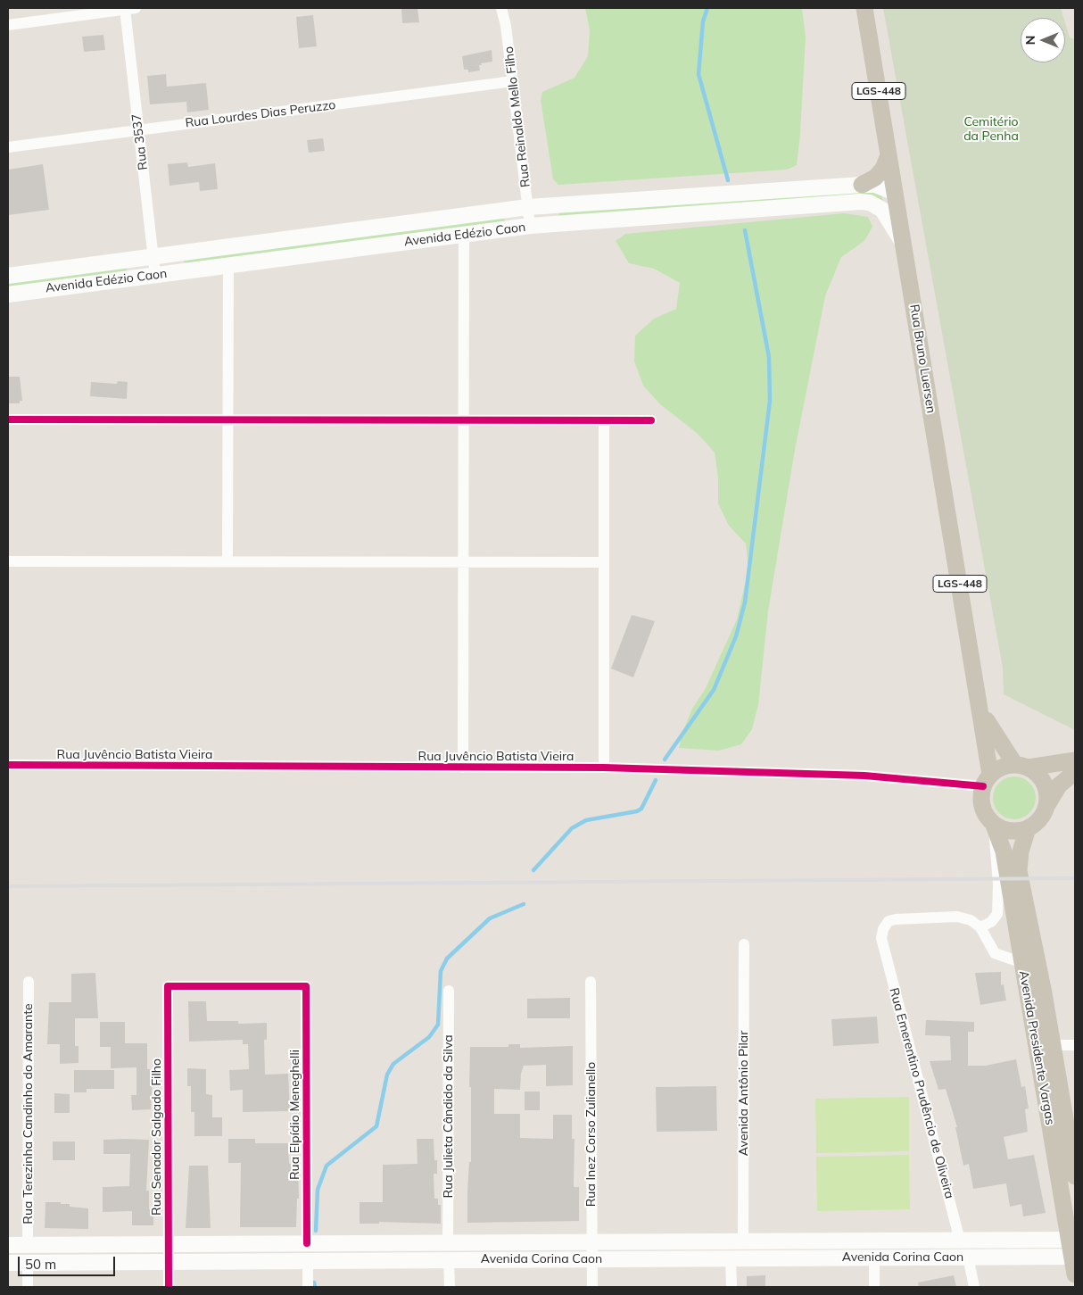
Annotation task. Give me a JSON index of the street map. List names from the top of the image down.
{
  "streets": {
    "main road": [
      "LGS-448",
      "Avenida Edézio Caon",
      "Rua Bruno Luersen",
      "Avenida Presidente Vargas",
      "Avenida Corina Caon"
    ],
    "street": [
      "Rua Lourdes Dias Peruzzo",
      "Rua Reinaldo Mello Filho",
      "Rua 3537",
      "Rua Juvêncio Batista Vieira",
      "Avenida Antônio Pilar",
      "Rua Emerentino Prudêncio de Oliveira",
      "Rua Terezinha Candinho do Amarante",
      "Rua Elpídio Meneghelli",
      "Rua Julieta Cândido da Silva",
      "Rua Inez Corso Zulianello",
      "Rua Senador Salgado Filho"
    ]
  },
  "crossings": [
    ["Rua Lourdes Dias Peruzzo", "Rua Reinaldo Mello Filho"],
    ["Rua Lourdes Dias Peruzzo", "Rua 3537"],
    ["Rua Reinaldo Mello Filho", "Avenida Edézio Caon"],
    ["Rua 3537", "Avenida Edézio Caon"],
    ["Avenida Edézio Caon", "Rua Bruno Luersen"],
    ["Rua Bruno Luersen", "Rua Juvêncio Batista Vieira"],
    ["Rua Bruno Luersen", "Avenida Presidente Vargas"],
    ["Rua Juvêncio Batista Vieira", "Avenida Presidente Vargas"],
    ["Avenida Presidente Vargas", "Avenida Corina Caon"],
    ["Avenida Antônio Pilar", "Avenida Corina Caon"],
    ["Rua Emerentino Prudêncio de Oliveira", "Avenida Corina Caon"],
    ["Rua Terezinha Candinho do Amarante", "Avenida Corina Caon"],
    ["Rua Elpídio Meneghelli", "Rua Senador Salgado Filho"],
    ["Rua Elpídio Meneghelli", "Avenida Corina Caon"],
    ["Rua Julieta Cândido da Silva", "Avenida Corina Caon"],
    ["Rua Inez Corso Zulianello", "Avenida Corina Caon"],
    ["Rua Senador Salgado Filho", "Avenida Corina Caon"]
  ],
  "parks": ["Cemitério da Penha"],
  "scale_bar": "50 m",
  "north": "left"
}
